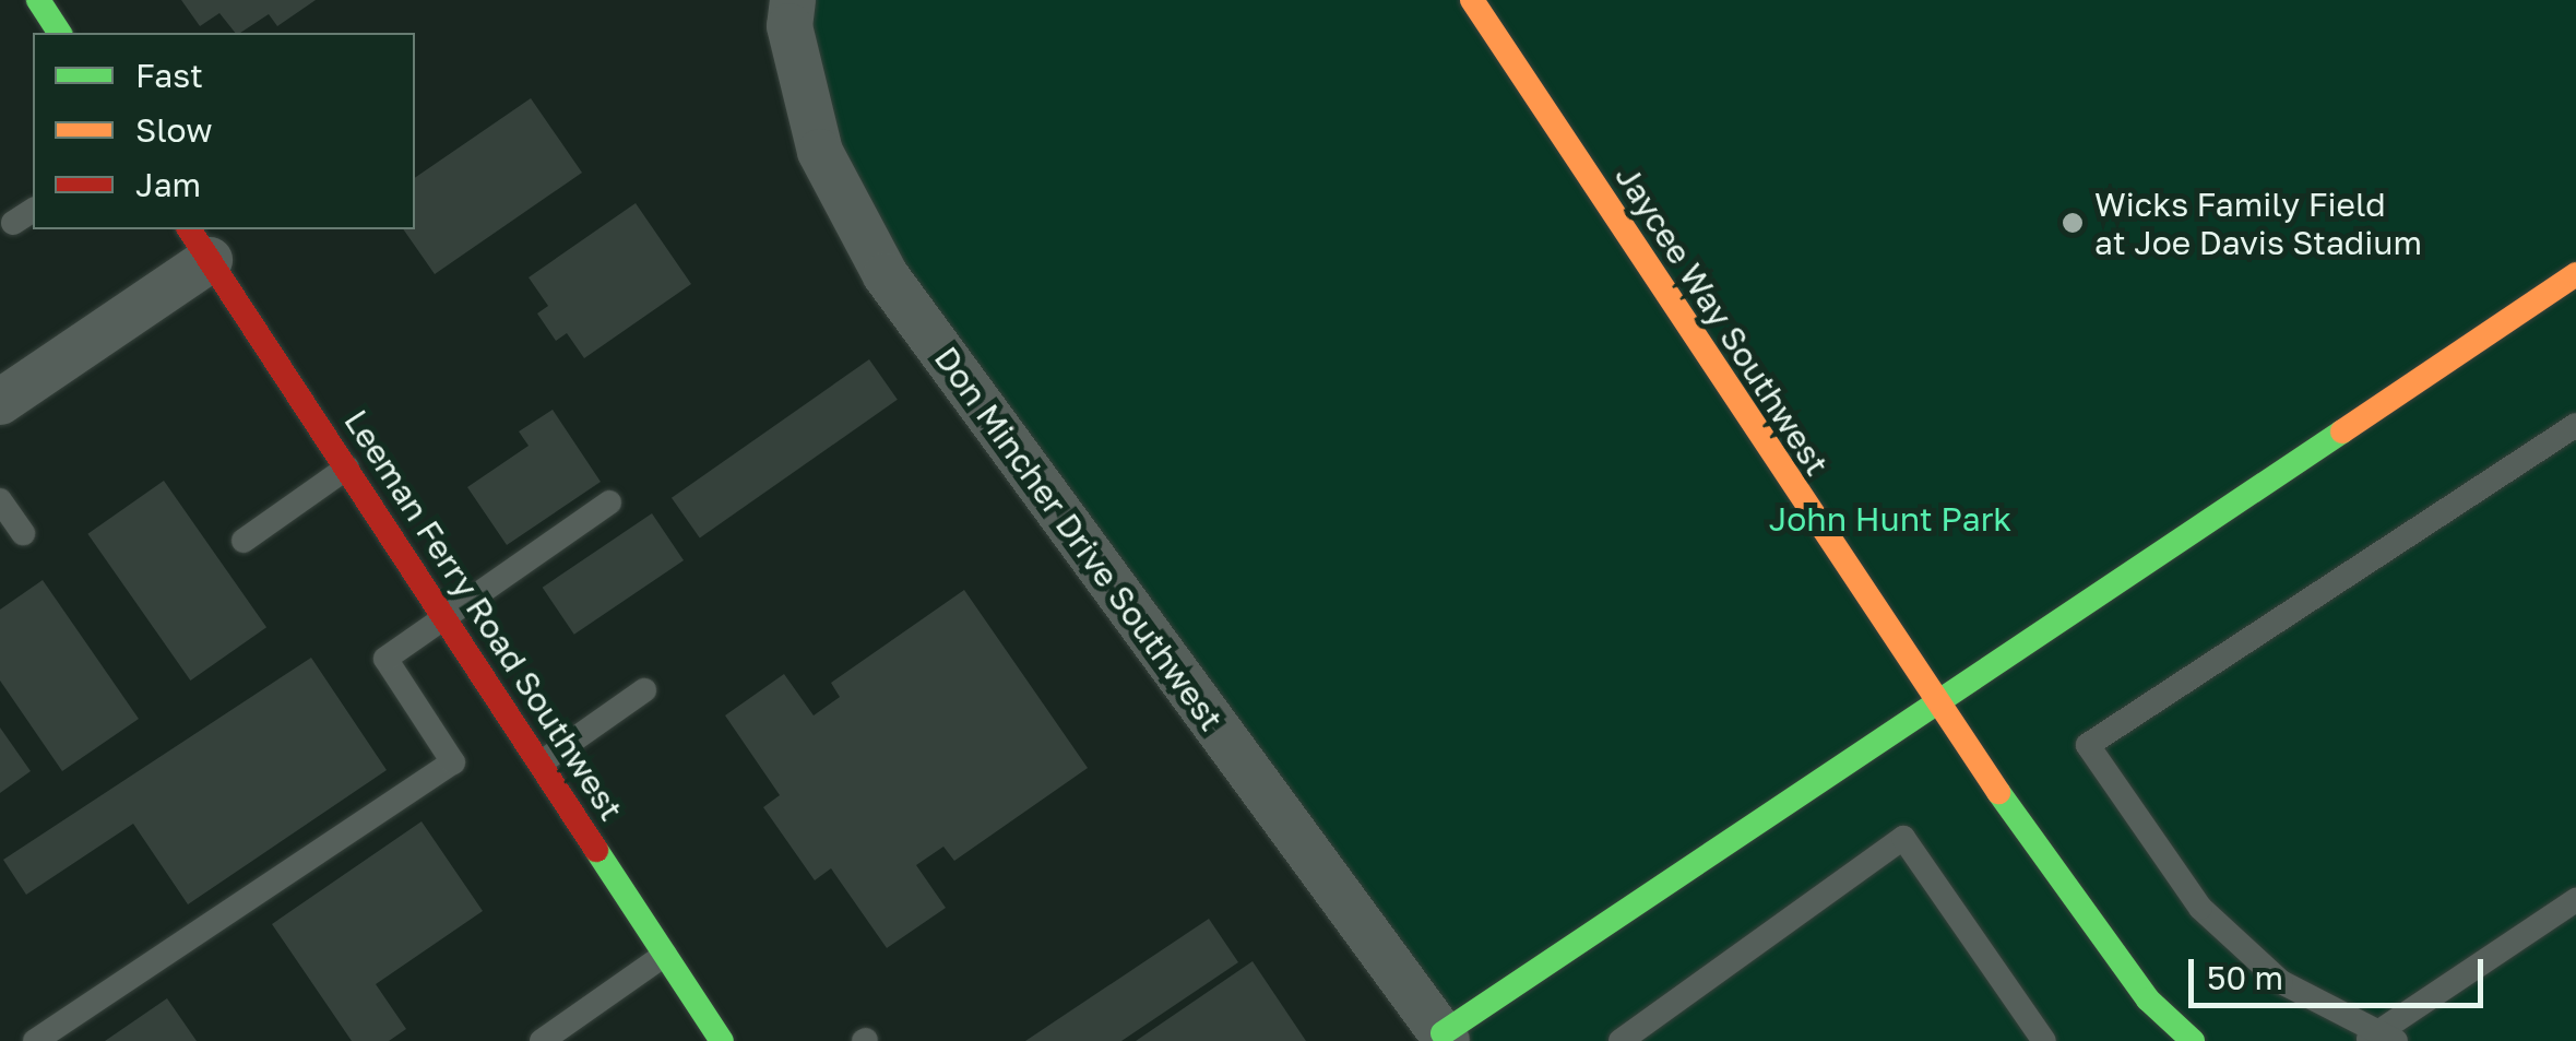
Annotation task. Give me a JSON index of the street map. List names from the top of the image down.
{
  "streets": {
    "street": ["Jaycee Way Southwest", "Don Mincher Drive Southwest", "Leeman Ferry Road Southwest"]
  },
  "parks": ["John Hunt Park"],
  "places": ["Wicks Family Field at Joe Davis Stadium"],
  "legend": ["Fast", "Slow", "Jam"],
  "scale_bar": "50 m"
}
